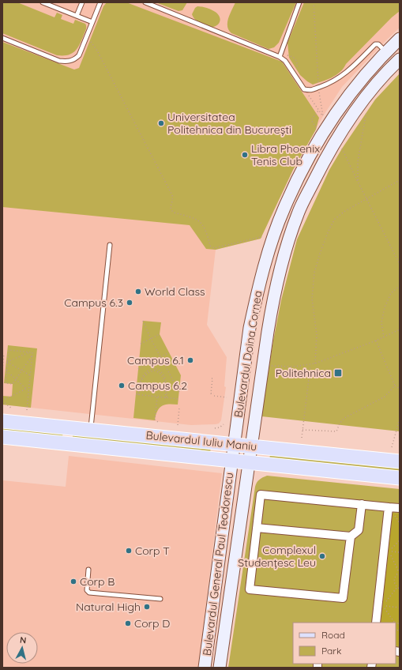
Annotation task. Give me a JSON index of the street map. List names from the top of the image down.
{
  "streets": {
    "main road": ["Bulevardul Doina Cornea", "Bulevardul Iuliu Maniu", "Bulevardul General Paul Teodorescu"]
  },
  "crossings": [
    ["Bulevardul Doina Cornea", "Bulevardul Iuliu Maniu"],
    ["Bulevardul Doina Cornea", "Bulevardul General Paul Teodorescu"],
    ["Bulevardul Iuliu Maniu", "Bulevardul General Paul Teodorescu"]
  ],
  "places": {
    "other": [
      "Universitatea Politehnica din București",
      "Libra Phoenix Tenis Club",
      "World Class",
      "Campus 6.3",
      "Campus 6.1",
      "Campus 6.2",
      "Corp T",
      "Complexul Studențesc Leu",
      "Corp B",
      "Natural High",
      "Corp D"
    ],
    "transit": ["Politehnica"]
  },
  "legend": ["Road", "Park"],
  "north": "top"
}
